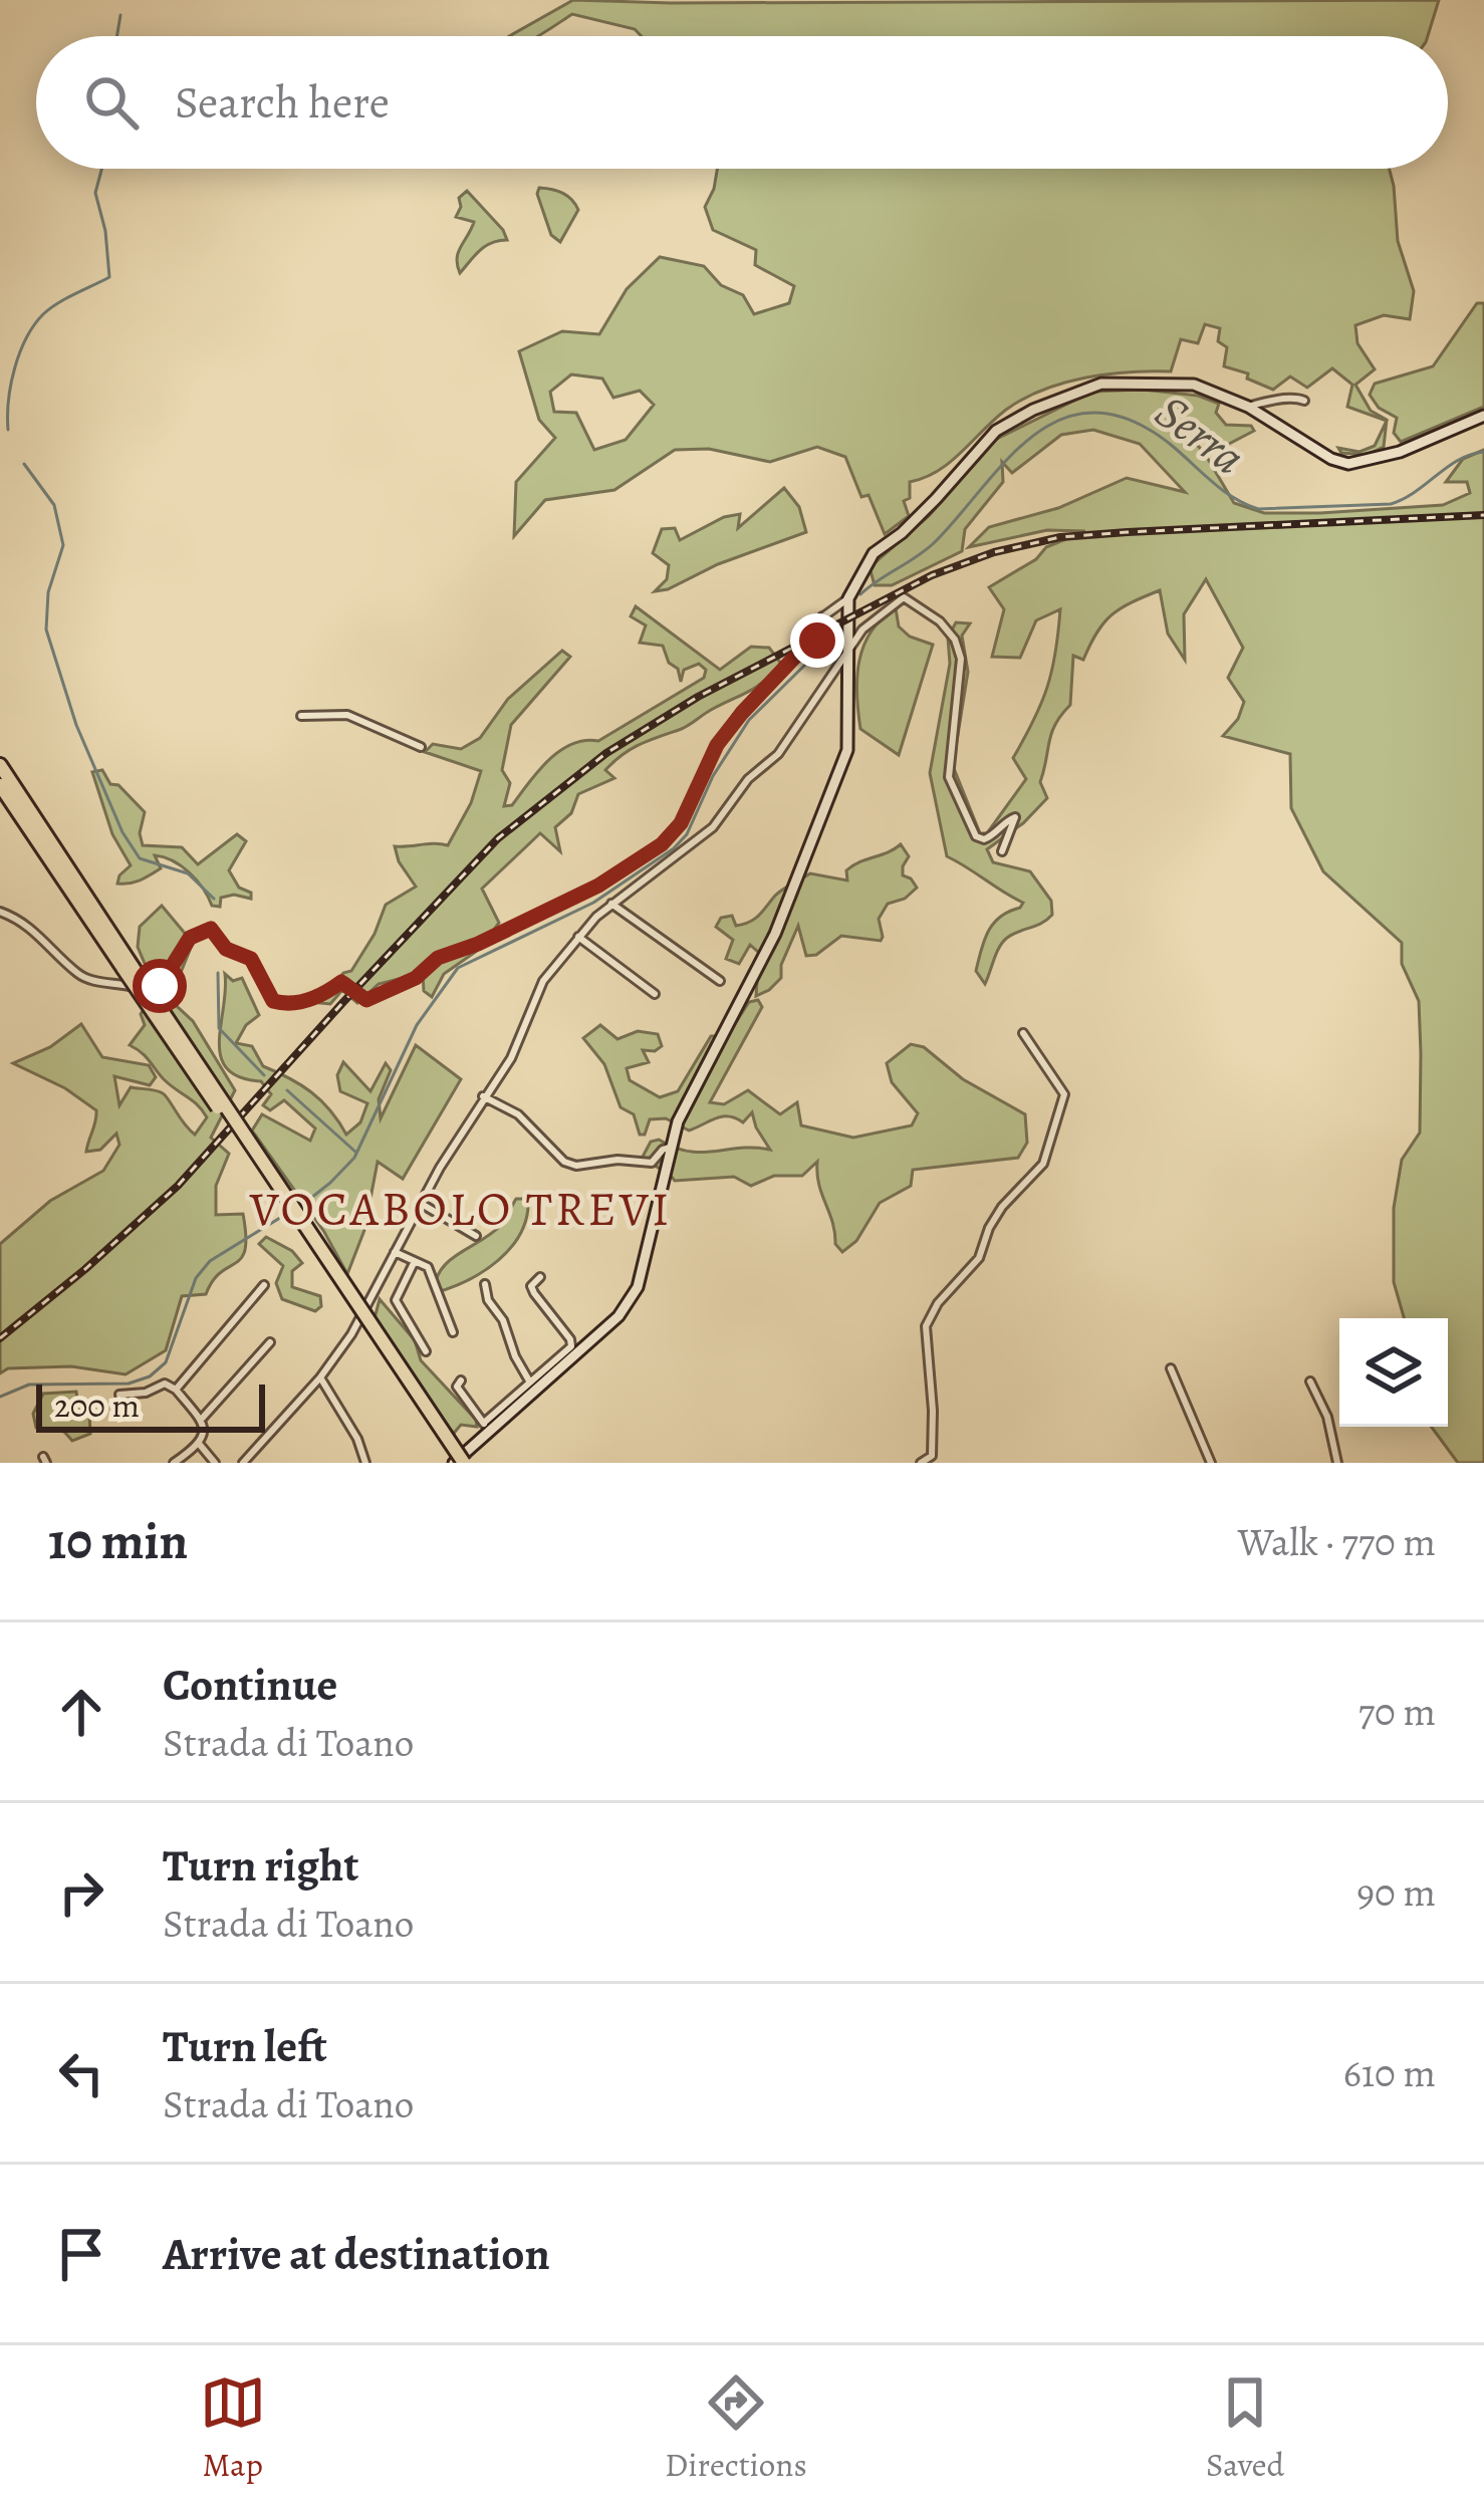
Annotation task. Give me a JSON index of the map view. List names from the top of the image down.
{
  "districts": ["VOCABOLO TREVI"],
  "water": ["Serra"],
  "scale_bar": "200 m",
  "page": {
    "search": "Search here",
    "scale": "200 m",
    "heading": ["10 min", "Walk · 770 m"],
    "list": [
      ["Continue", "Strada di Toano", "70 m"],
      ["Turn right", "Strada di Toano", "90 m"],
      ["Turn left", "Strada di Toano", "610 m"],
      "Arrive at destination"
    ],
    "nav": ["Map", "Directions", "Saved"]
  }
}
